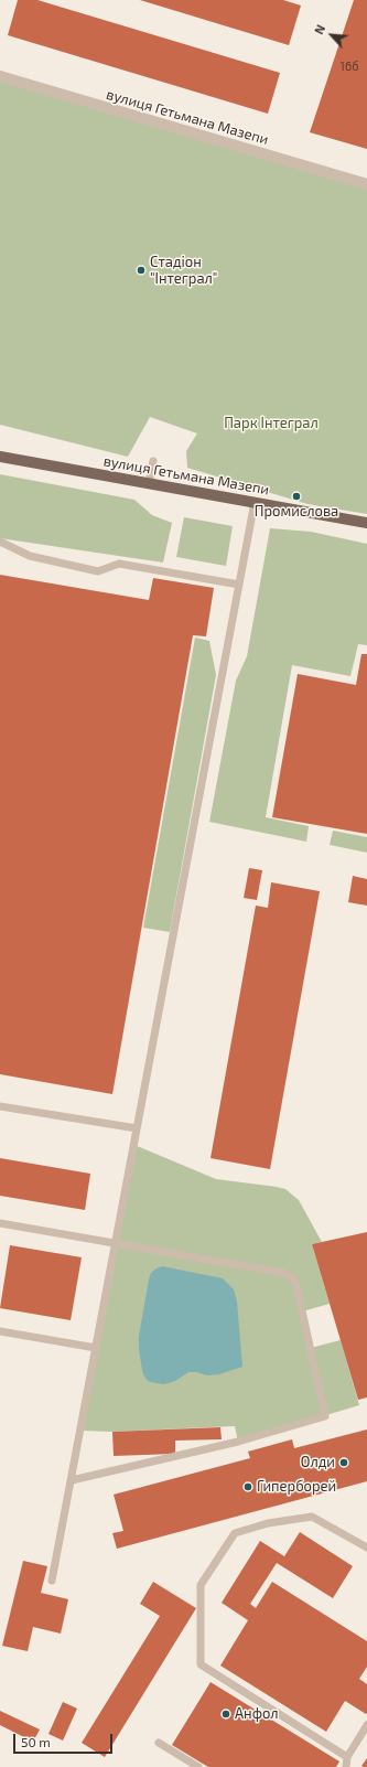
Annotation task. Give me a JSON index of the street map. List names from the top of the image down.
{
  "streets": {
    "main road": ["вулиця Гетьмана Мазепи"]
  },
  "parks": ["Парк Інтеграл"],
  "places": [
    "Стадіон \"Інтеграл\"",
    "Промислова",
    "Олди",
    "Гиперборей",
    "Анфол"
  ],
  "house_numbers": ["16б"],
  "scale_bar": "50 m",
  "north": "top left"
}
